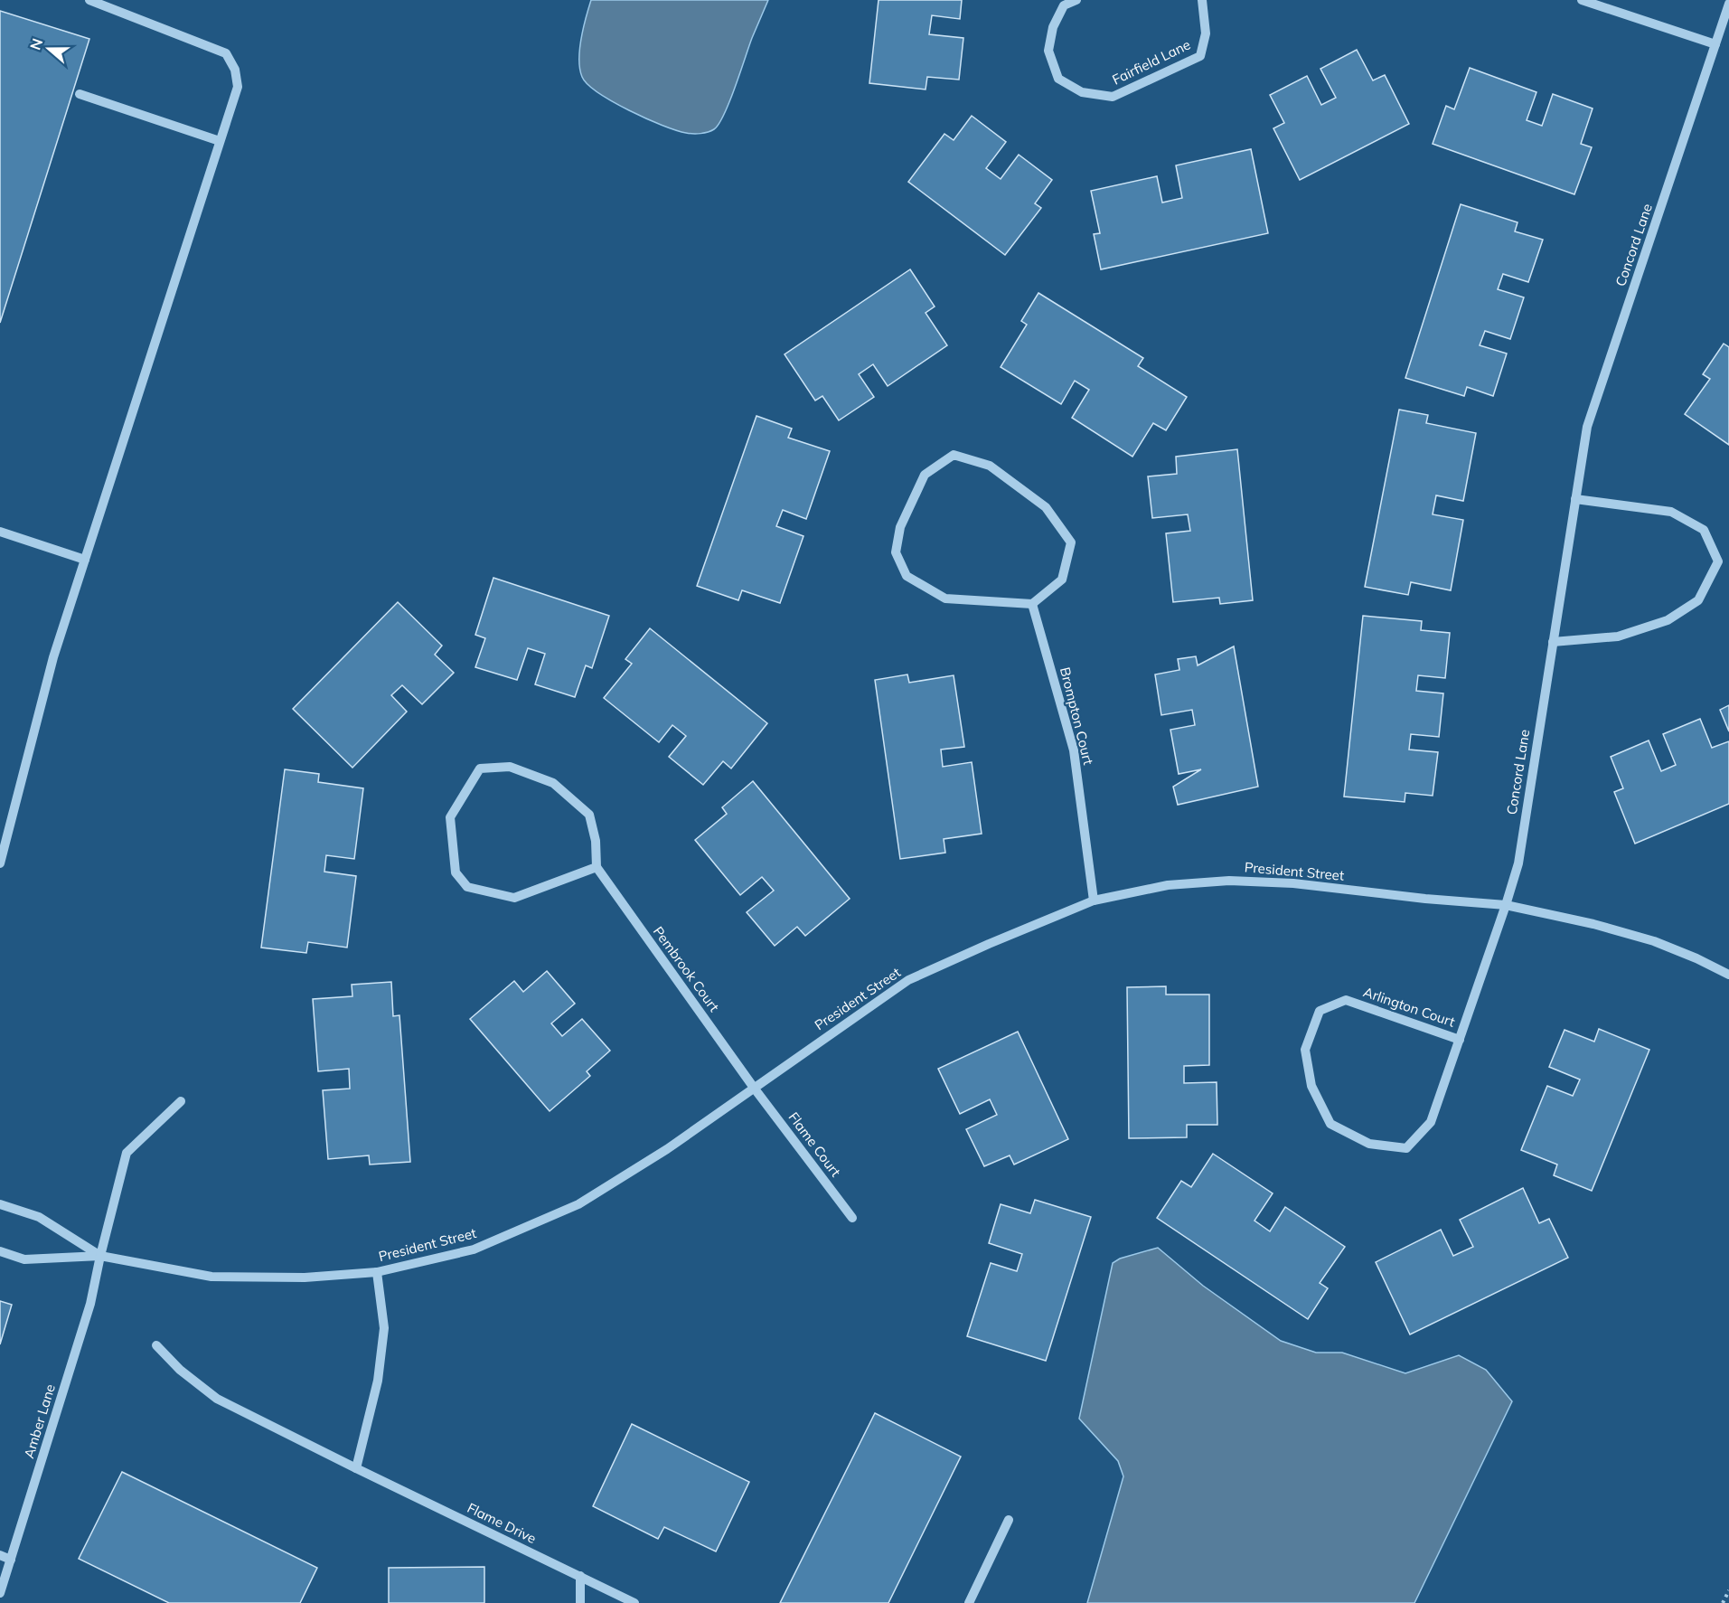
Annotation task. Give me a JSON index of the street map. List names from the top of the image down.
{
  "streets": {
    "street": [
      "Fairfield Lane",
      "Concord Lane",
      "Brompton Court",
      "President Street",
      "Pembrook Court",
      "Arlington Court",
      "Flame Court",
      "Amber Lane",
      "Flame Drive"
    ]
  },
  "crossings": [
    ["Concord Lane", "President Street"],
    ["Concord Lane", "Arlington Court"],
    ["Brompton Court", "President Street"],
    ["President Street", "Pembrook Court"],
    ["President Street", "Arlington Court"],
    ["President Street", "Flame Court"],
    ["President Street", "Amber Lane"],
    ["Pembrook Court", "Flame Court"]
  ],
  "north": "left"
}
